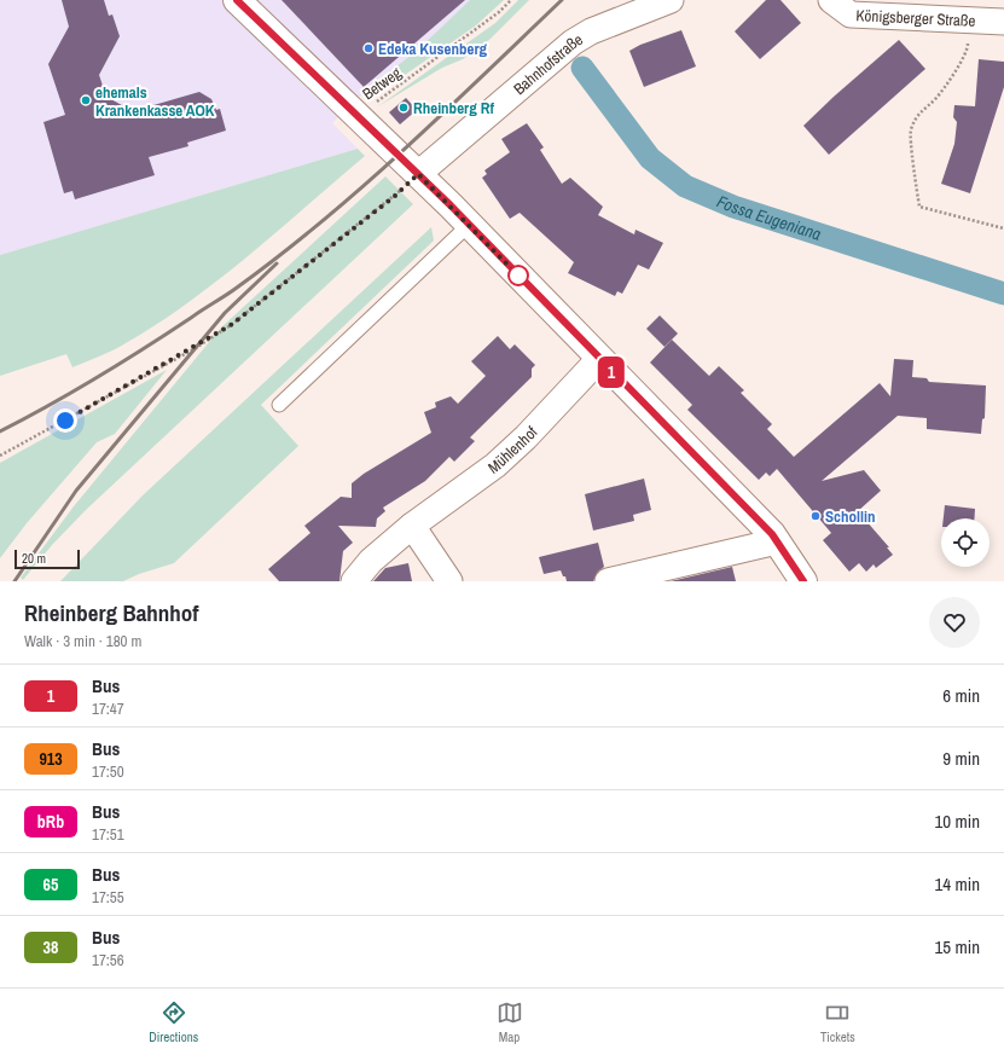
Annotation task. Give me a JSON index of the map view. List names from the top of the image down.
{
  "streets": {
    "street": ["Königsberger Straße", "Bahnhofstraße", "Mühlenhof"],
    "path": ["Betweg"]
  },
  "water": ["Fossa Eugeniana"],
  "places": [
    "Edeka Kusenberg",
    "ehemals Krankenkasse AOK",
    "Rheinberg Rf",
    "Schollin"
  ],
  "lines": ["bus line 1"],
  "scale_bar": "20 m",
  "page": {
    "on_map": "1",
    "scale": "20 m",
    "heading": ["Rheinberg Bahnhof", "Walk · 3 min · 180 m"],
    "list": [
      {
        "mark": "1",
        "name": "Bus",
        "note": "17:47",
        "value": "6 min"
      },
      {
        "mark": "913",
        "name": "Bus",
        "note": "17:50",
        "value": "9 min"
      },
      {
        "mark": "bRb",
        "name": "Bus",
        "note": "17:51",
        "value": "10 min"
      },
      {
        "mark": "65",
        "name": "Bus",
        "note": "17:55",
        "value": "14 min"
      },
      {
        "mark": "38",
        "name": "Bus",
        "note": "17:56",
        "value": "15 min"
      }
    ],
    "tabs": ["Directions", "Map", "Tickets"]
  }
}
